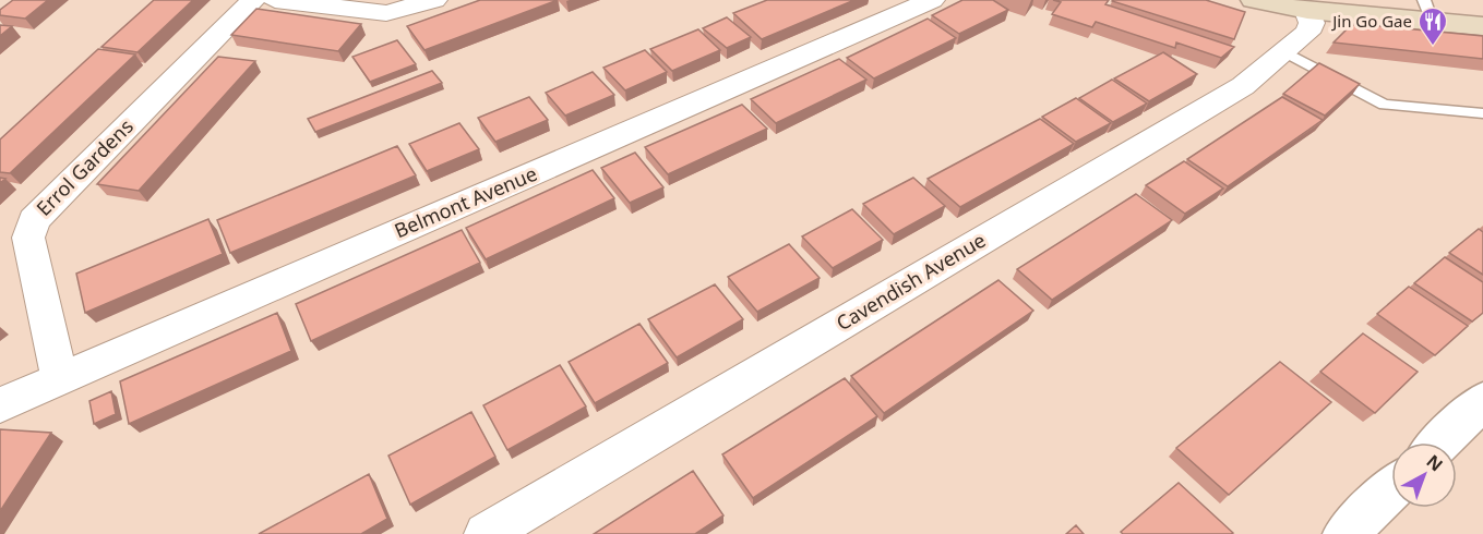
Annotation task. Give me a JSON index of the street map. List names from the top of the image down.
{
  "streets": {
    "street": ["Errol Gardens", "Belmont Avenue", "Cavendish Avenue"]
  },
  "crossings": [
    ["Errol Gardens", "Belmont Avenue"]
  ],
  "places": {
    "restaurant": ["Jin Go Gae"]
  },
  "north": "top right"
}
